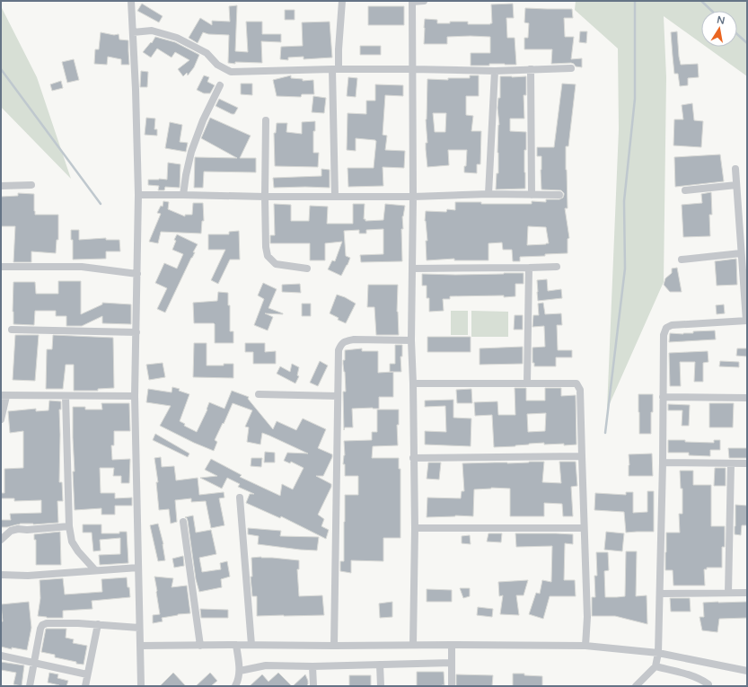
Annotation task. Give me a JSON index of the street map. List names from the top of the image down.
{
  "north": "top"
}
